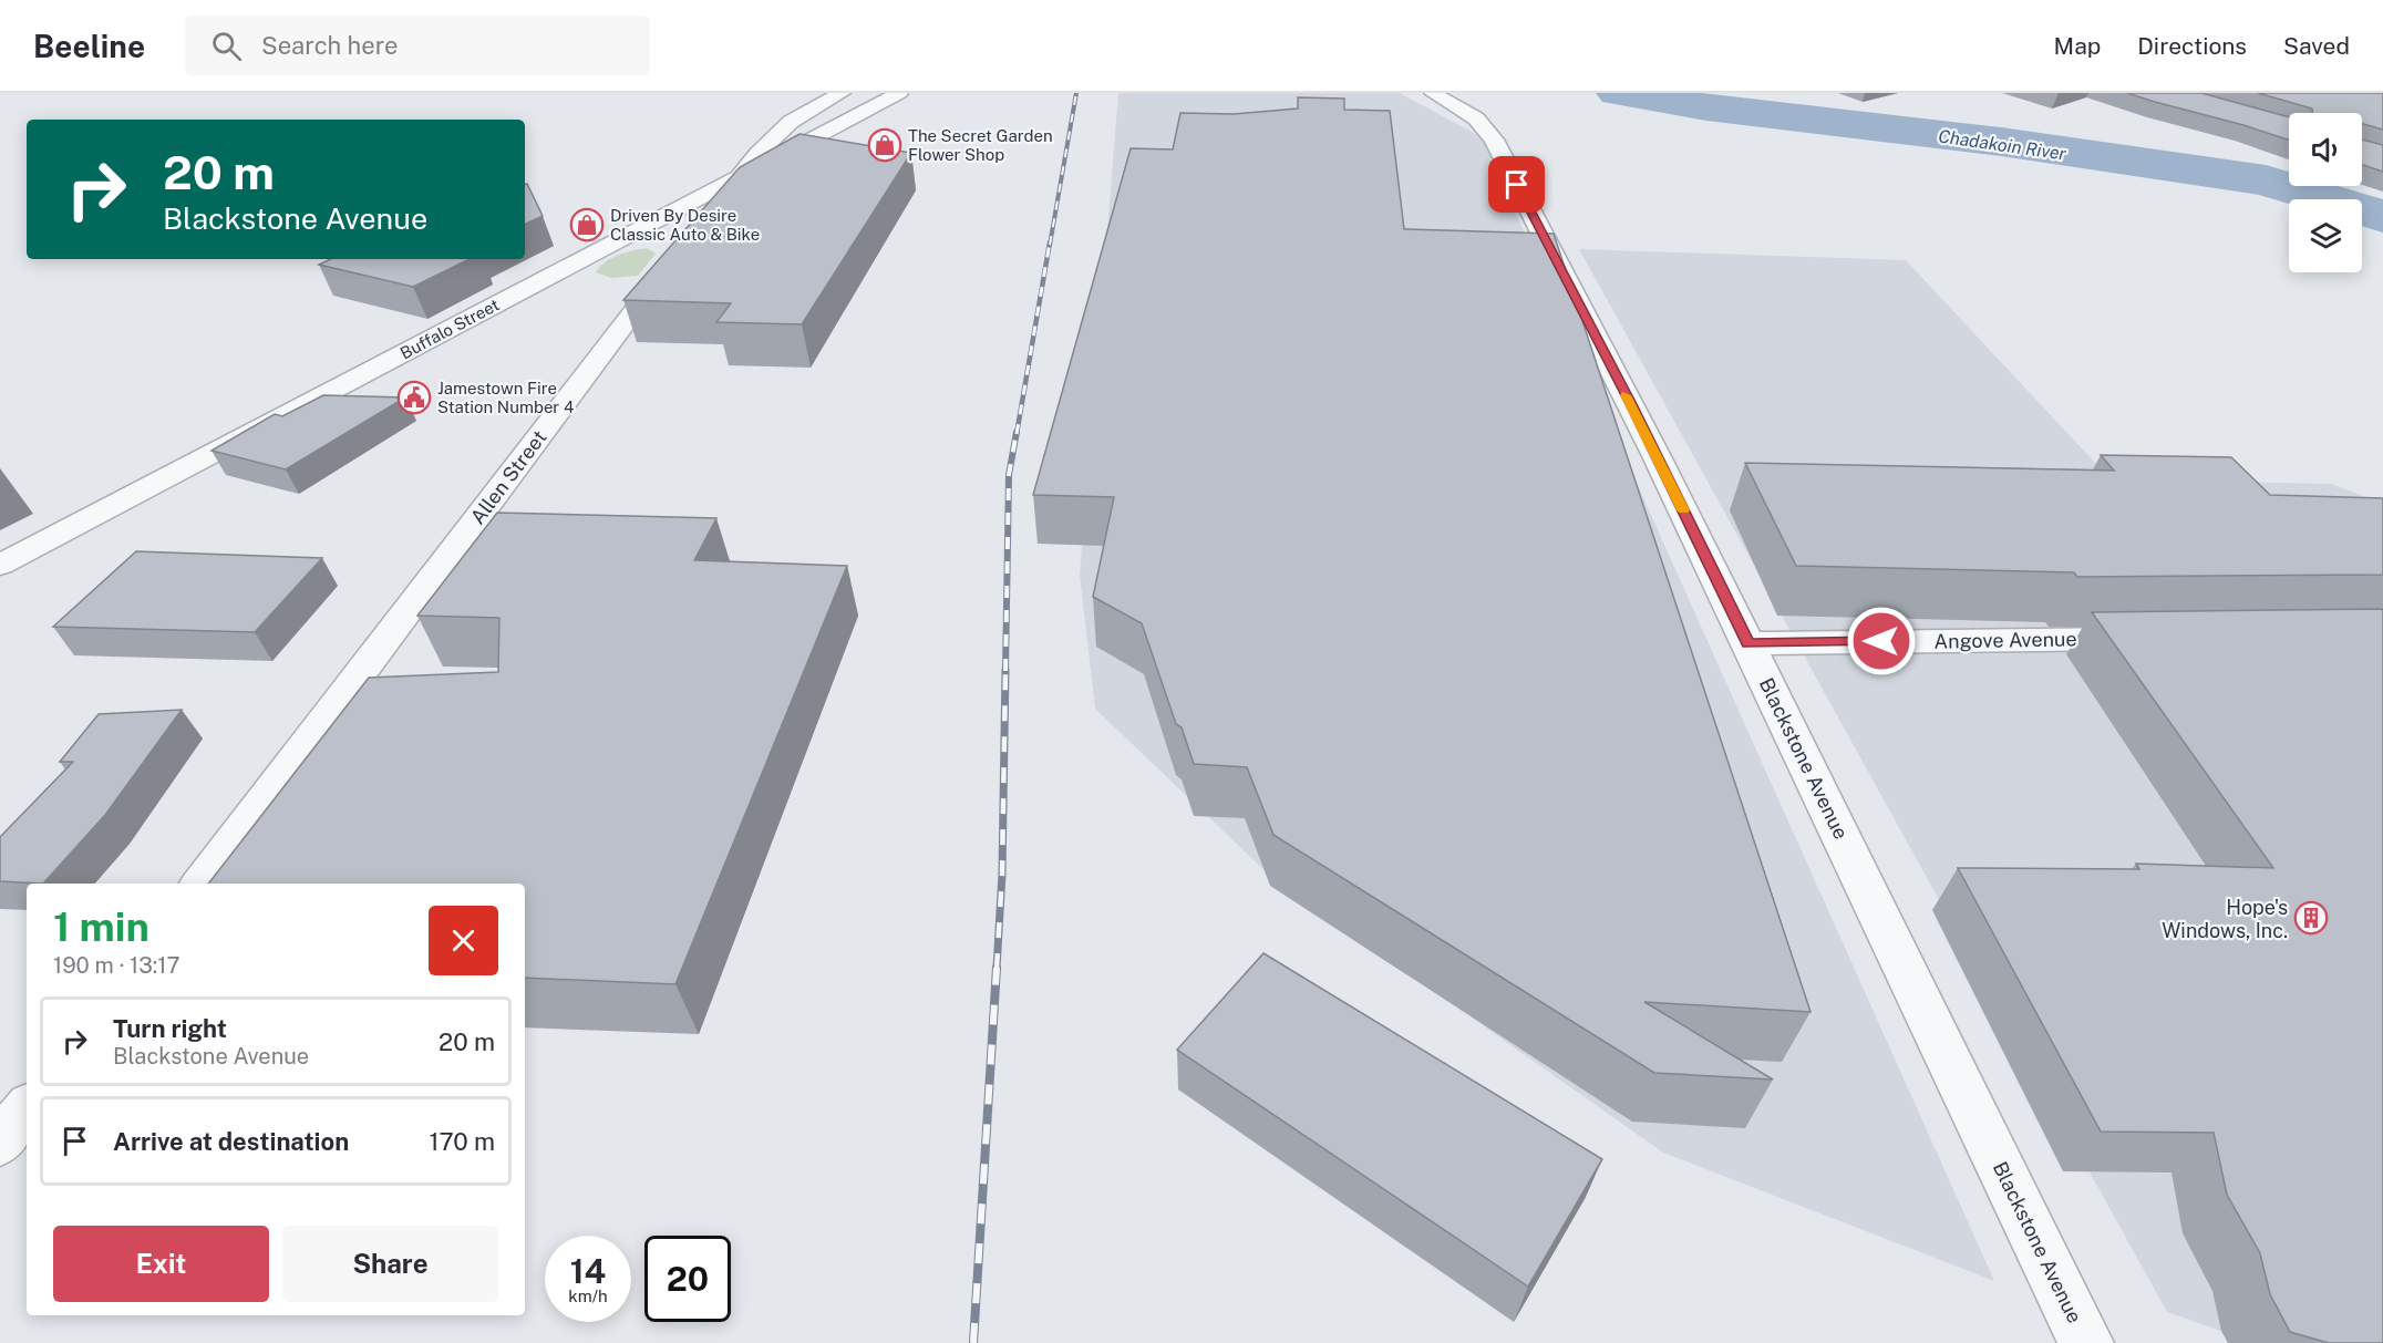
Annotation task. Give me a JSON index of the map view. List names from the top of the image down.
{
  "streets": {
    "street": [
      "Buffalo Street",
      "Allen Street",
      "Angove Avenue",
      "Blackstone Avenue"
    ]
  },
  "crossings": [
    ["Buffalo Street", "Allen Street"],
    ["Angove Avenue", "Blackstone Avenue"]
  ],
  "water": ["Chadakoin River"],
  "places": {
    "shop": ["The Secret Garden Flower Shop", "Driven By Desire Classic Auto & Bike"],
    "public building": ["Jamestown Fire Station Number 4"],
    "building": ["Hope's Windows, Inc."]
  },
  "page": {
    "header": "Beeline",
    "search": "Search here",
    "nav": ["Map", "Directions", "Saved"],
    "turn": ["20 m", "Blackstone Avenue"],
    "heading": ["1 min", "190 m · 13:17"],
    "list": [
      {
        "name": "Turn right",
        "note": "Blackstone Avenue",
        "value": "20 m"
      },
      {
        "name": "Arrive at destination",
        "value": "170 m"
      }
    ],
    "buttons": ["Exit", "Share"],
    "speed": "14 km/h",
    "limit": "20"
  }
}
